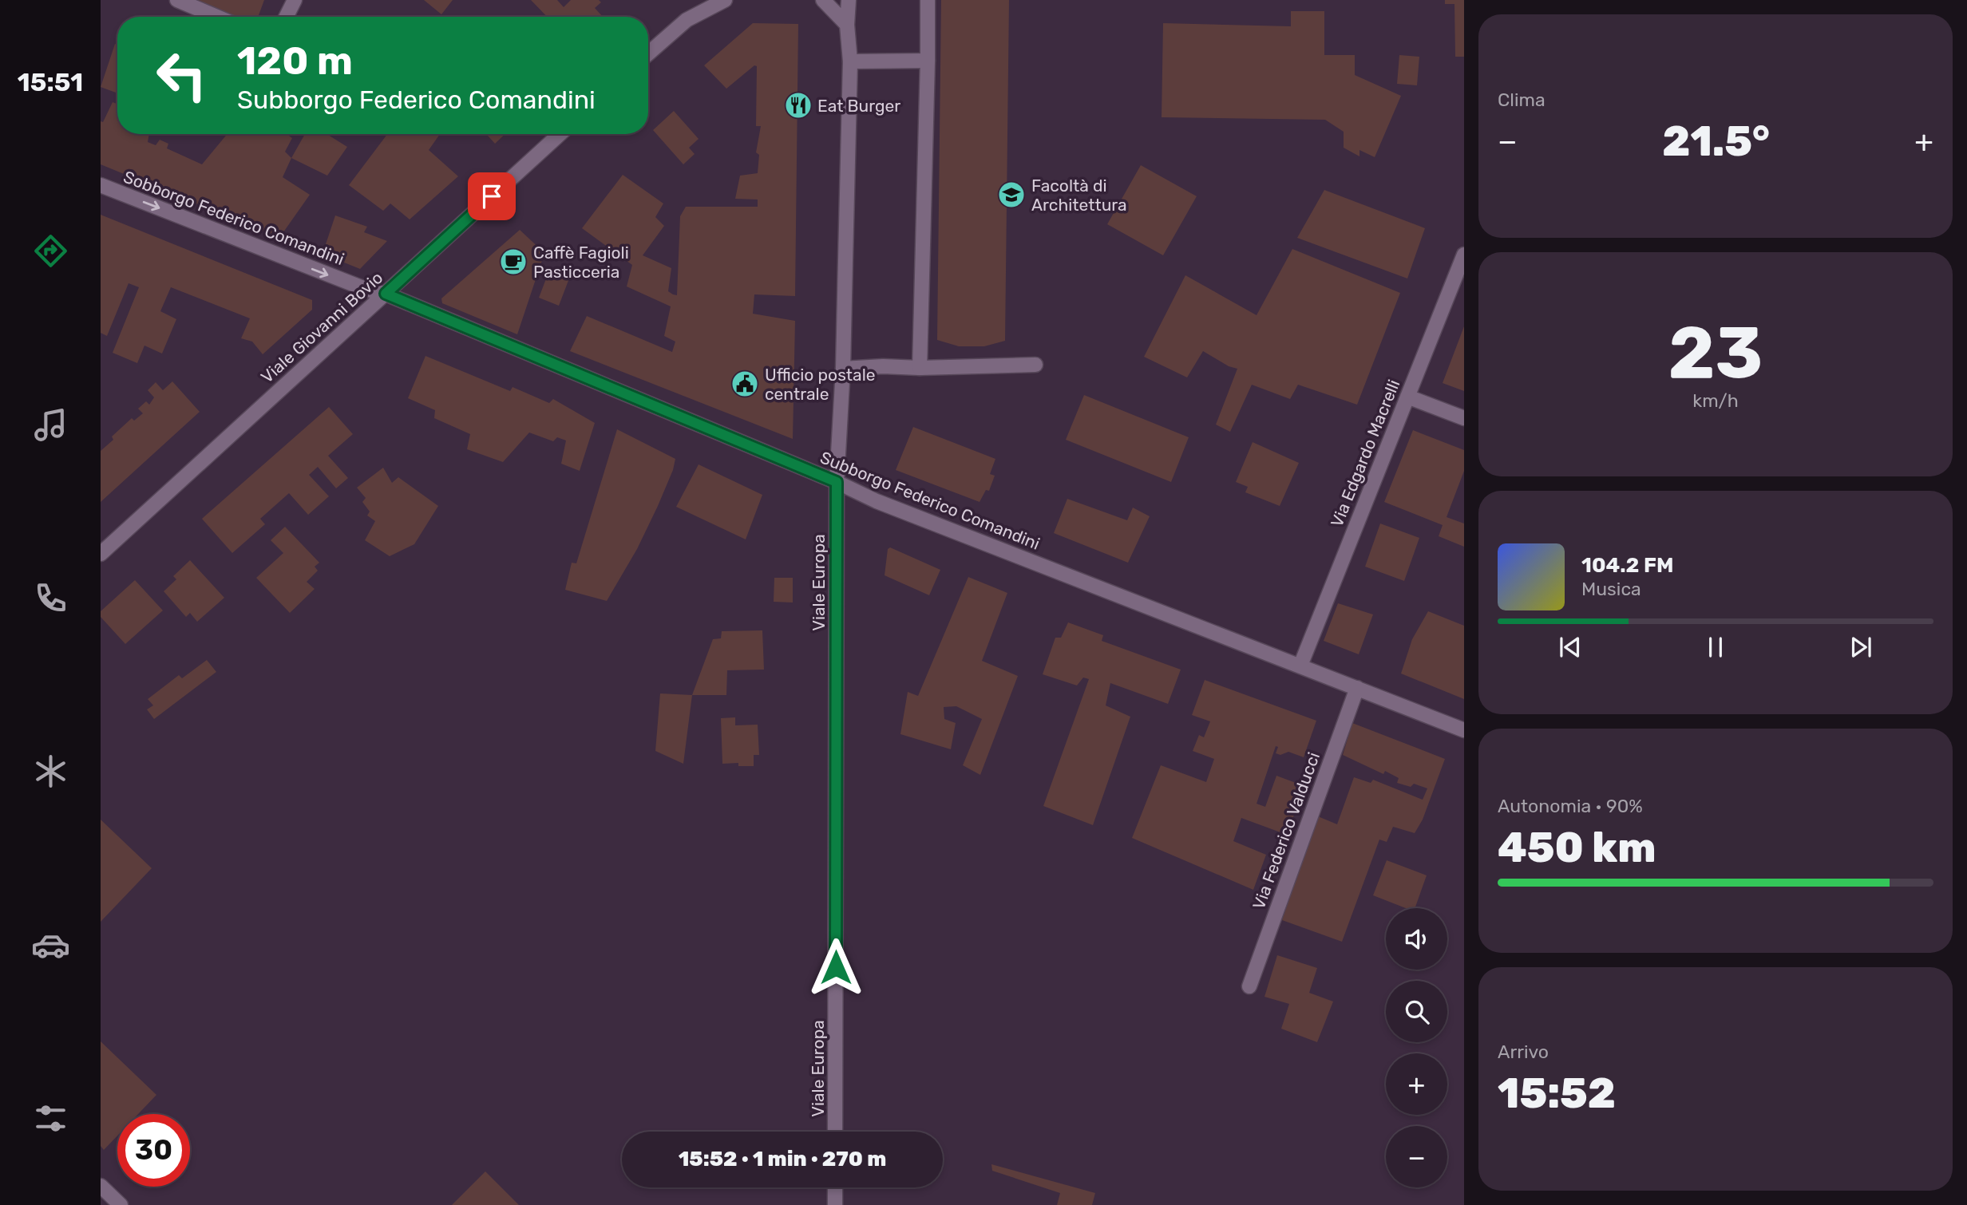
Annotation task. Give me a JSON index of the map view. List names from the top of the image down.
{
  "streets": {
    "street": [
      "Sobborgo Federico Comandini",
      "Viale Giovanni Bovio",
      "Via Edgardo Macrelli",
      "Subborgo Federico Comandini",
      "Viale Europa",
      "Via Federico Valducci"
    ]
  },
  "crossings": [
    ["Sobborgo Federico Comandini", "Viale Giovanni Bovio"],
    ["Sobborgo Federico Comandini", "Subborgo Federico Comandini"],
    ["Viale Giovanni Bovio", "Subborgo Federico Comandini"],
    ["Via Edgardo Macrelli", "Subborgo Federico Comandini"],
    ["Subborgo Federico Comandini", "Viale Europa"],
    ["Subborgo Federico Comandini", "Via Federico Valducci"]
  ],
  "one_way": ["Sobborgo Federico Comandini"],
  "places": {
    "restaurant": ["Eat Burger"],
    "school or university": ["Facoltà di Architettura"],
    "cafe": ["Caffè Fagioli Pasticceria"],
    "public building": ["Ufficio postale centrale"]
  },
  "page": {
    "tabs": "15:51",
    "tile": [
      "Clima",
      ["23", "km/h"],
      ["Autonomia · 90%", "450 km"],
      ["Arrivo", "15:52"]
    ],
    "turn": ["120 m", "Subborgo Federico Comandini"],
    "heat": ["−", "21.5°", "+"],
    "song": ["104.2 FM", "Musica"],
    "map_buttons": ["+", "−"],
    "limit": "30",
    "trip": "15:52 · 1 min · 270 m"
  }
}
